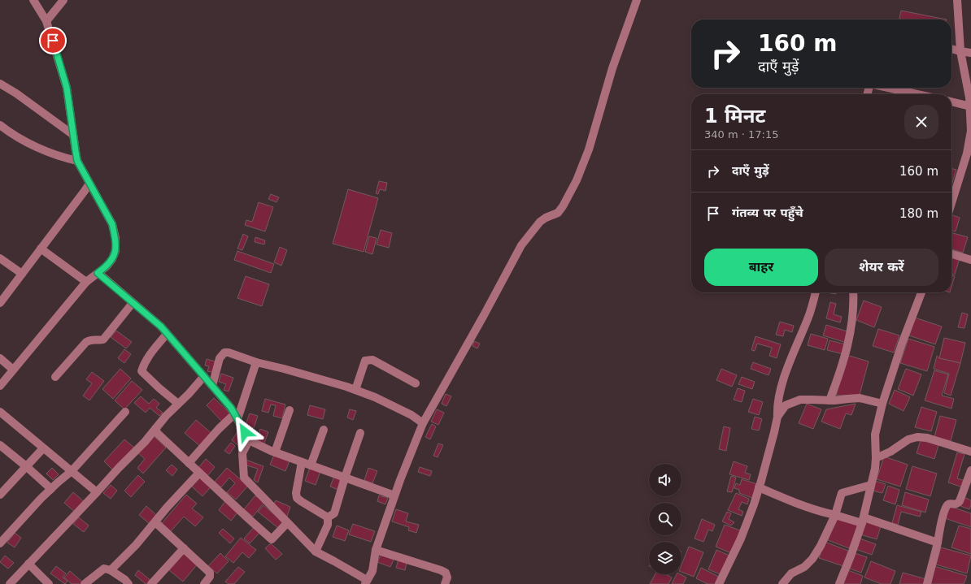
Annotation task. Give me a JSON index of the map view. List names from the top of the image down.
{
  "page": {
    "turn": ["160 m", "दाएँ मुड़ें"],
    "heading": ["1 मिनट", "340 m · 17:15"],
    "list": [
      {
        "name": "दाएँ मुड़ें",
        "value": "160 m"
      },
      {
        "name": "गंतव्य पर पहुँचे",
        "value": "180 m"
      }
    ],
    "buttons": ["बाहर", "शेयर करें"]
  }
}
